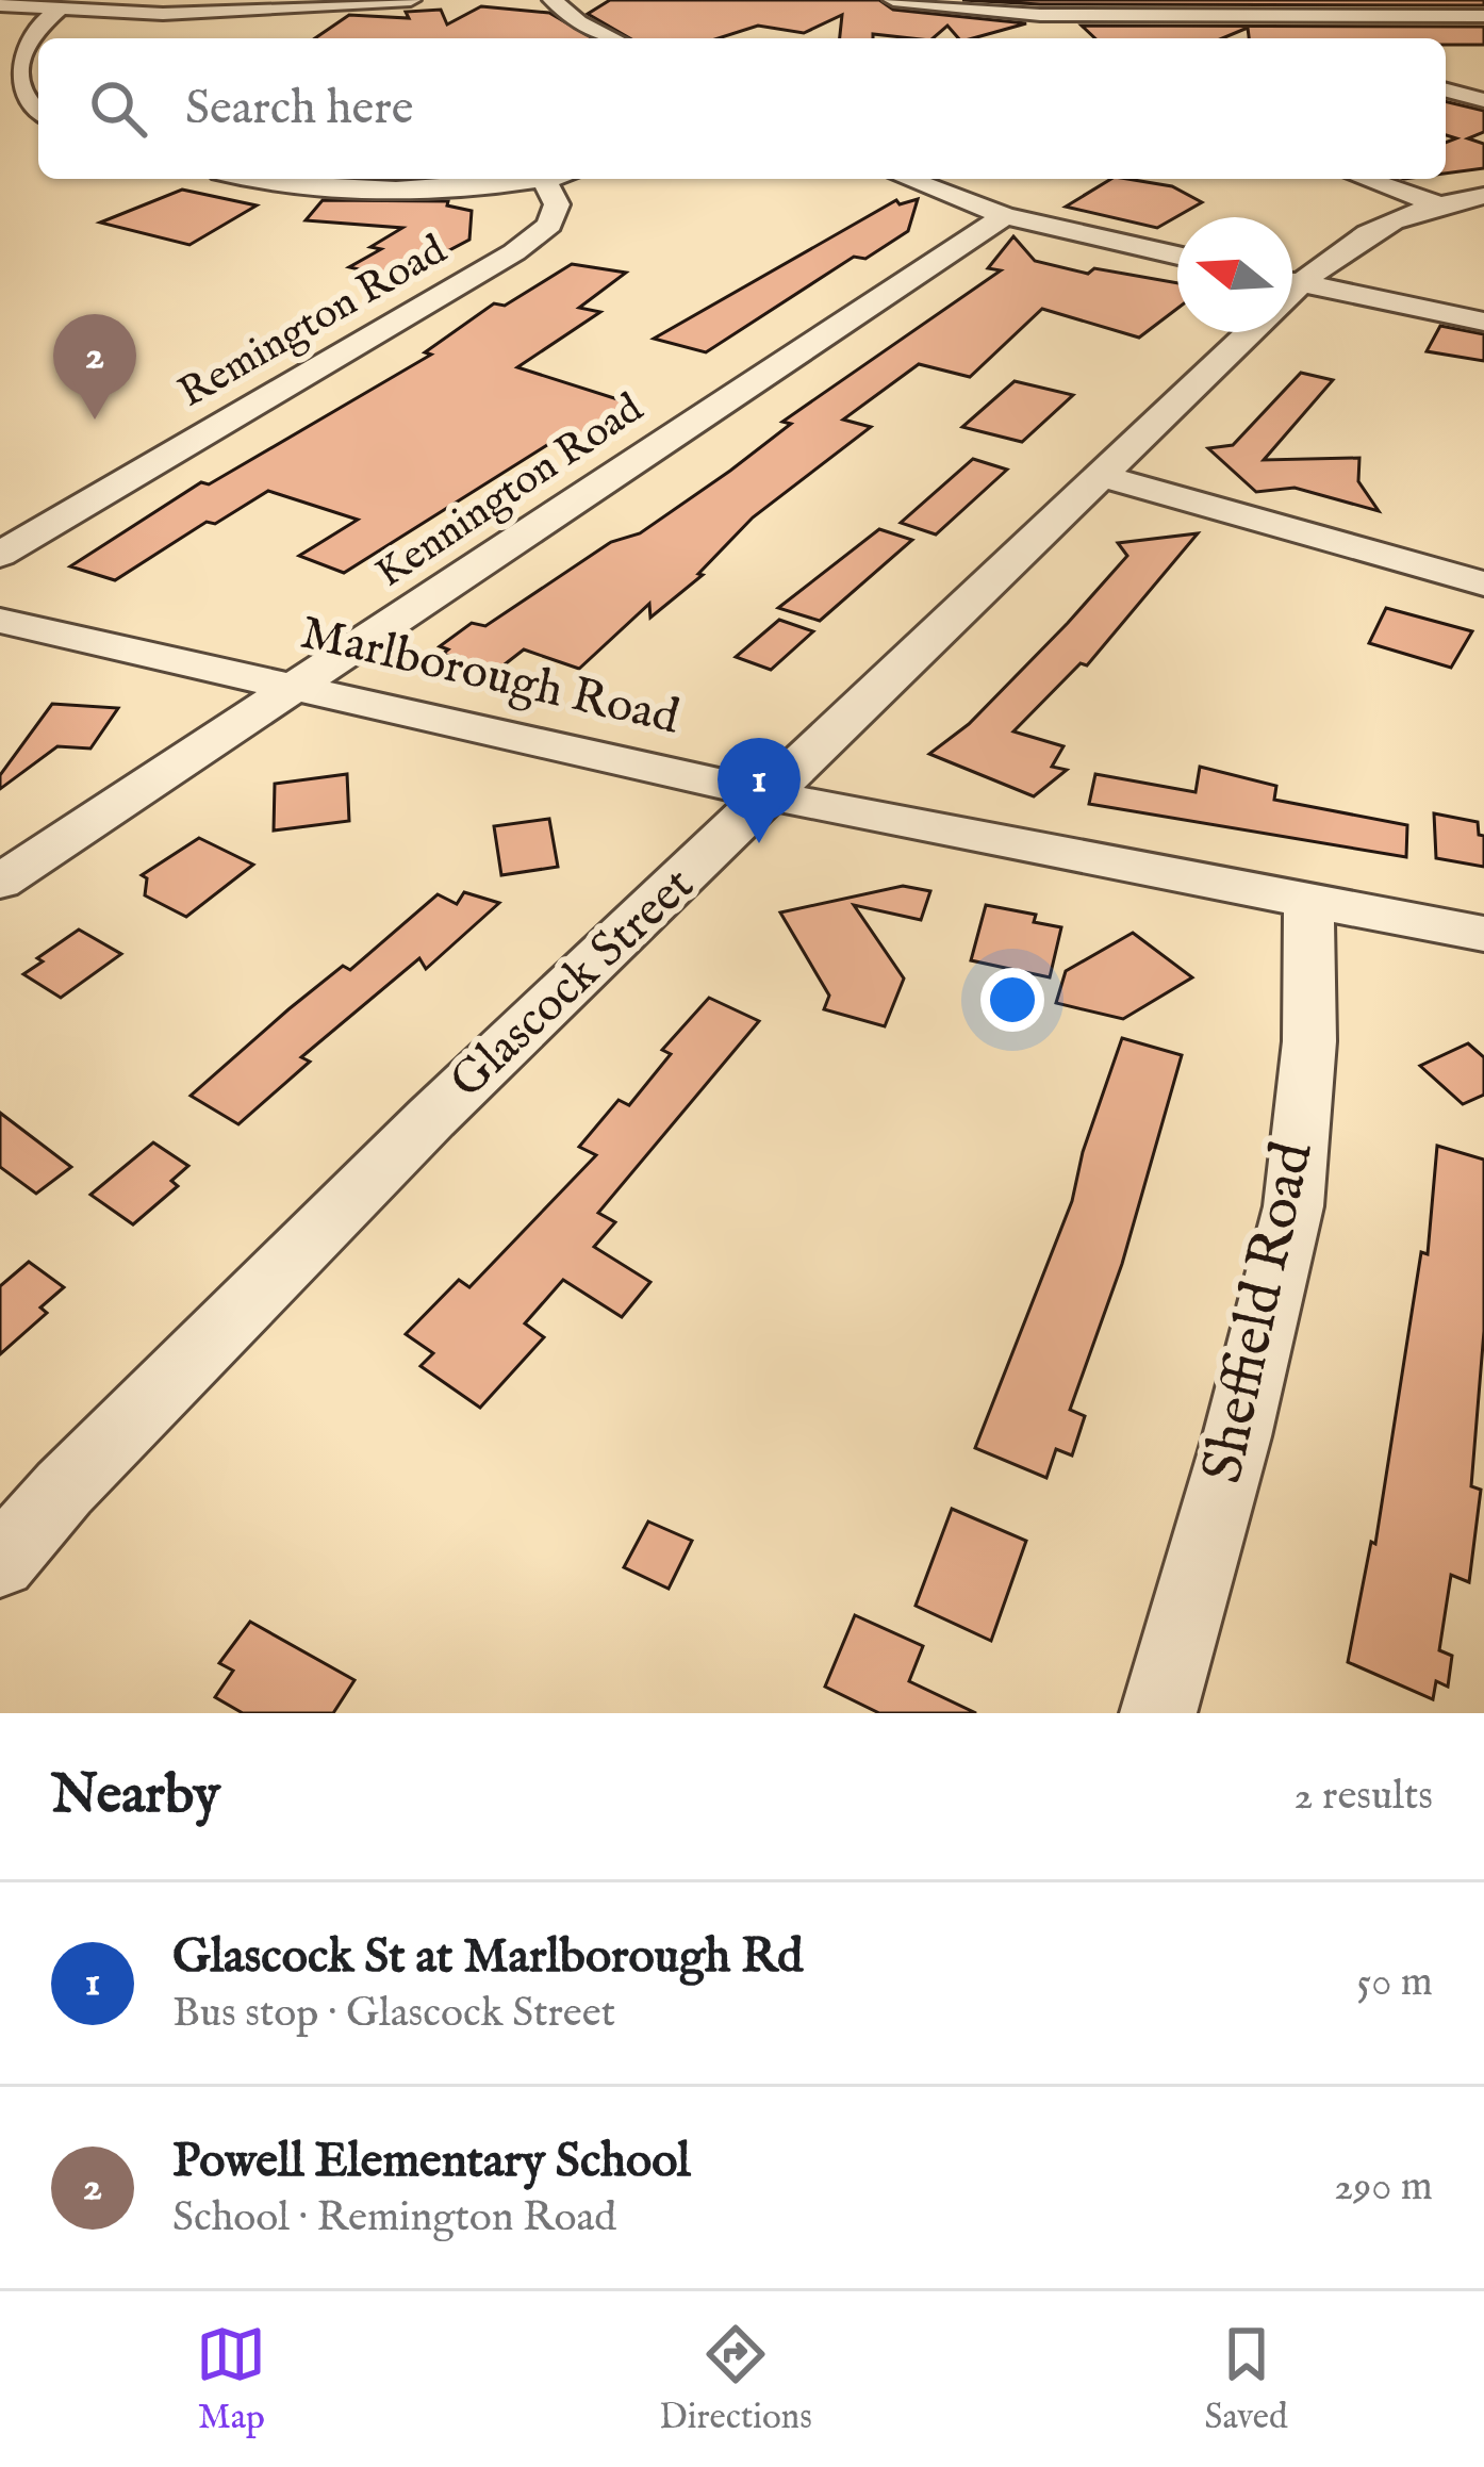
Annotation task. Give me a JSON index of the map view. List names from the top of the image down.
{
  "streets": {
    "street": [
      "Remington Road",
      "Kennington Road",
      "Marlborough Road",
      "Glascock Street",
      "Sheffield Road"
    ]
  },
  "crossings": [
    ["Kennington Road", "Marlborough Road"],
    ["Marlborough Road", "Glascock Street"],
    ["Marlborough Road", "Sheffield Road"]
  ],
  "north": "left",
  "page": {
    "search": "Search here",
    "pins": ["2", "1"],
    "heading": ["Nearby", "2 results"],
    "list": [
      {
        "mark": "1",
        "name": "Glascock St at Marlborough Rd",
        "note": "Bus stop · Glascock Street",
        "value": "50 m"
      },
      {
        "mark": "2",
        "name": "Powell Elementary School",
        "note": "School · Remington Road",
        "value": "290 m"
      }
    ],
    "nav": ["Map", "Directions", "Saved"]
  }
}
